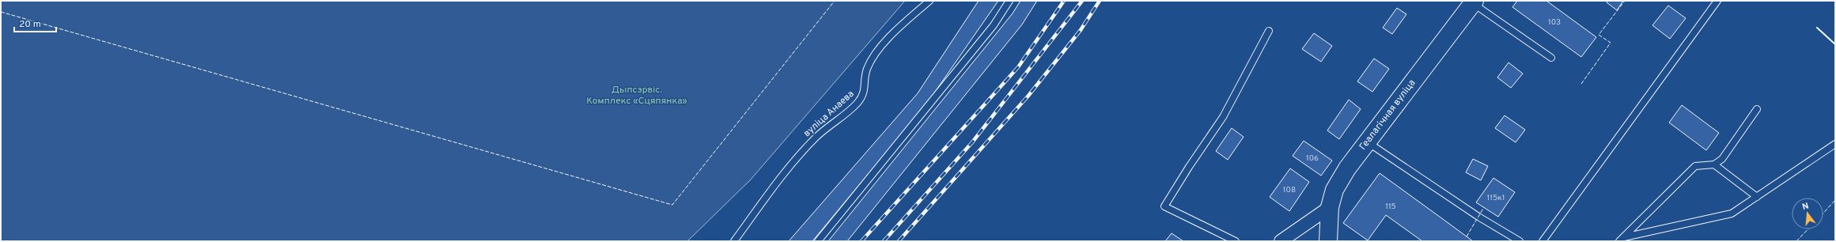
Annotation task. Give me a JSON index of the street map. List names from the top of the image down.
{
  "streets": {
    "street": ["Геалагічная вуліца"],
    "lane": ["вуліца Анаева"]
  },
  "parks": ["Дыпсэрвіс. Комплекс «Сцяпянка»"],
  "house_numbers": [
    "103",
    "106",
    "108",
    "115к1",
    "115"
  ],
  "scale_bar": "20 m",
  "north": "top"
}
